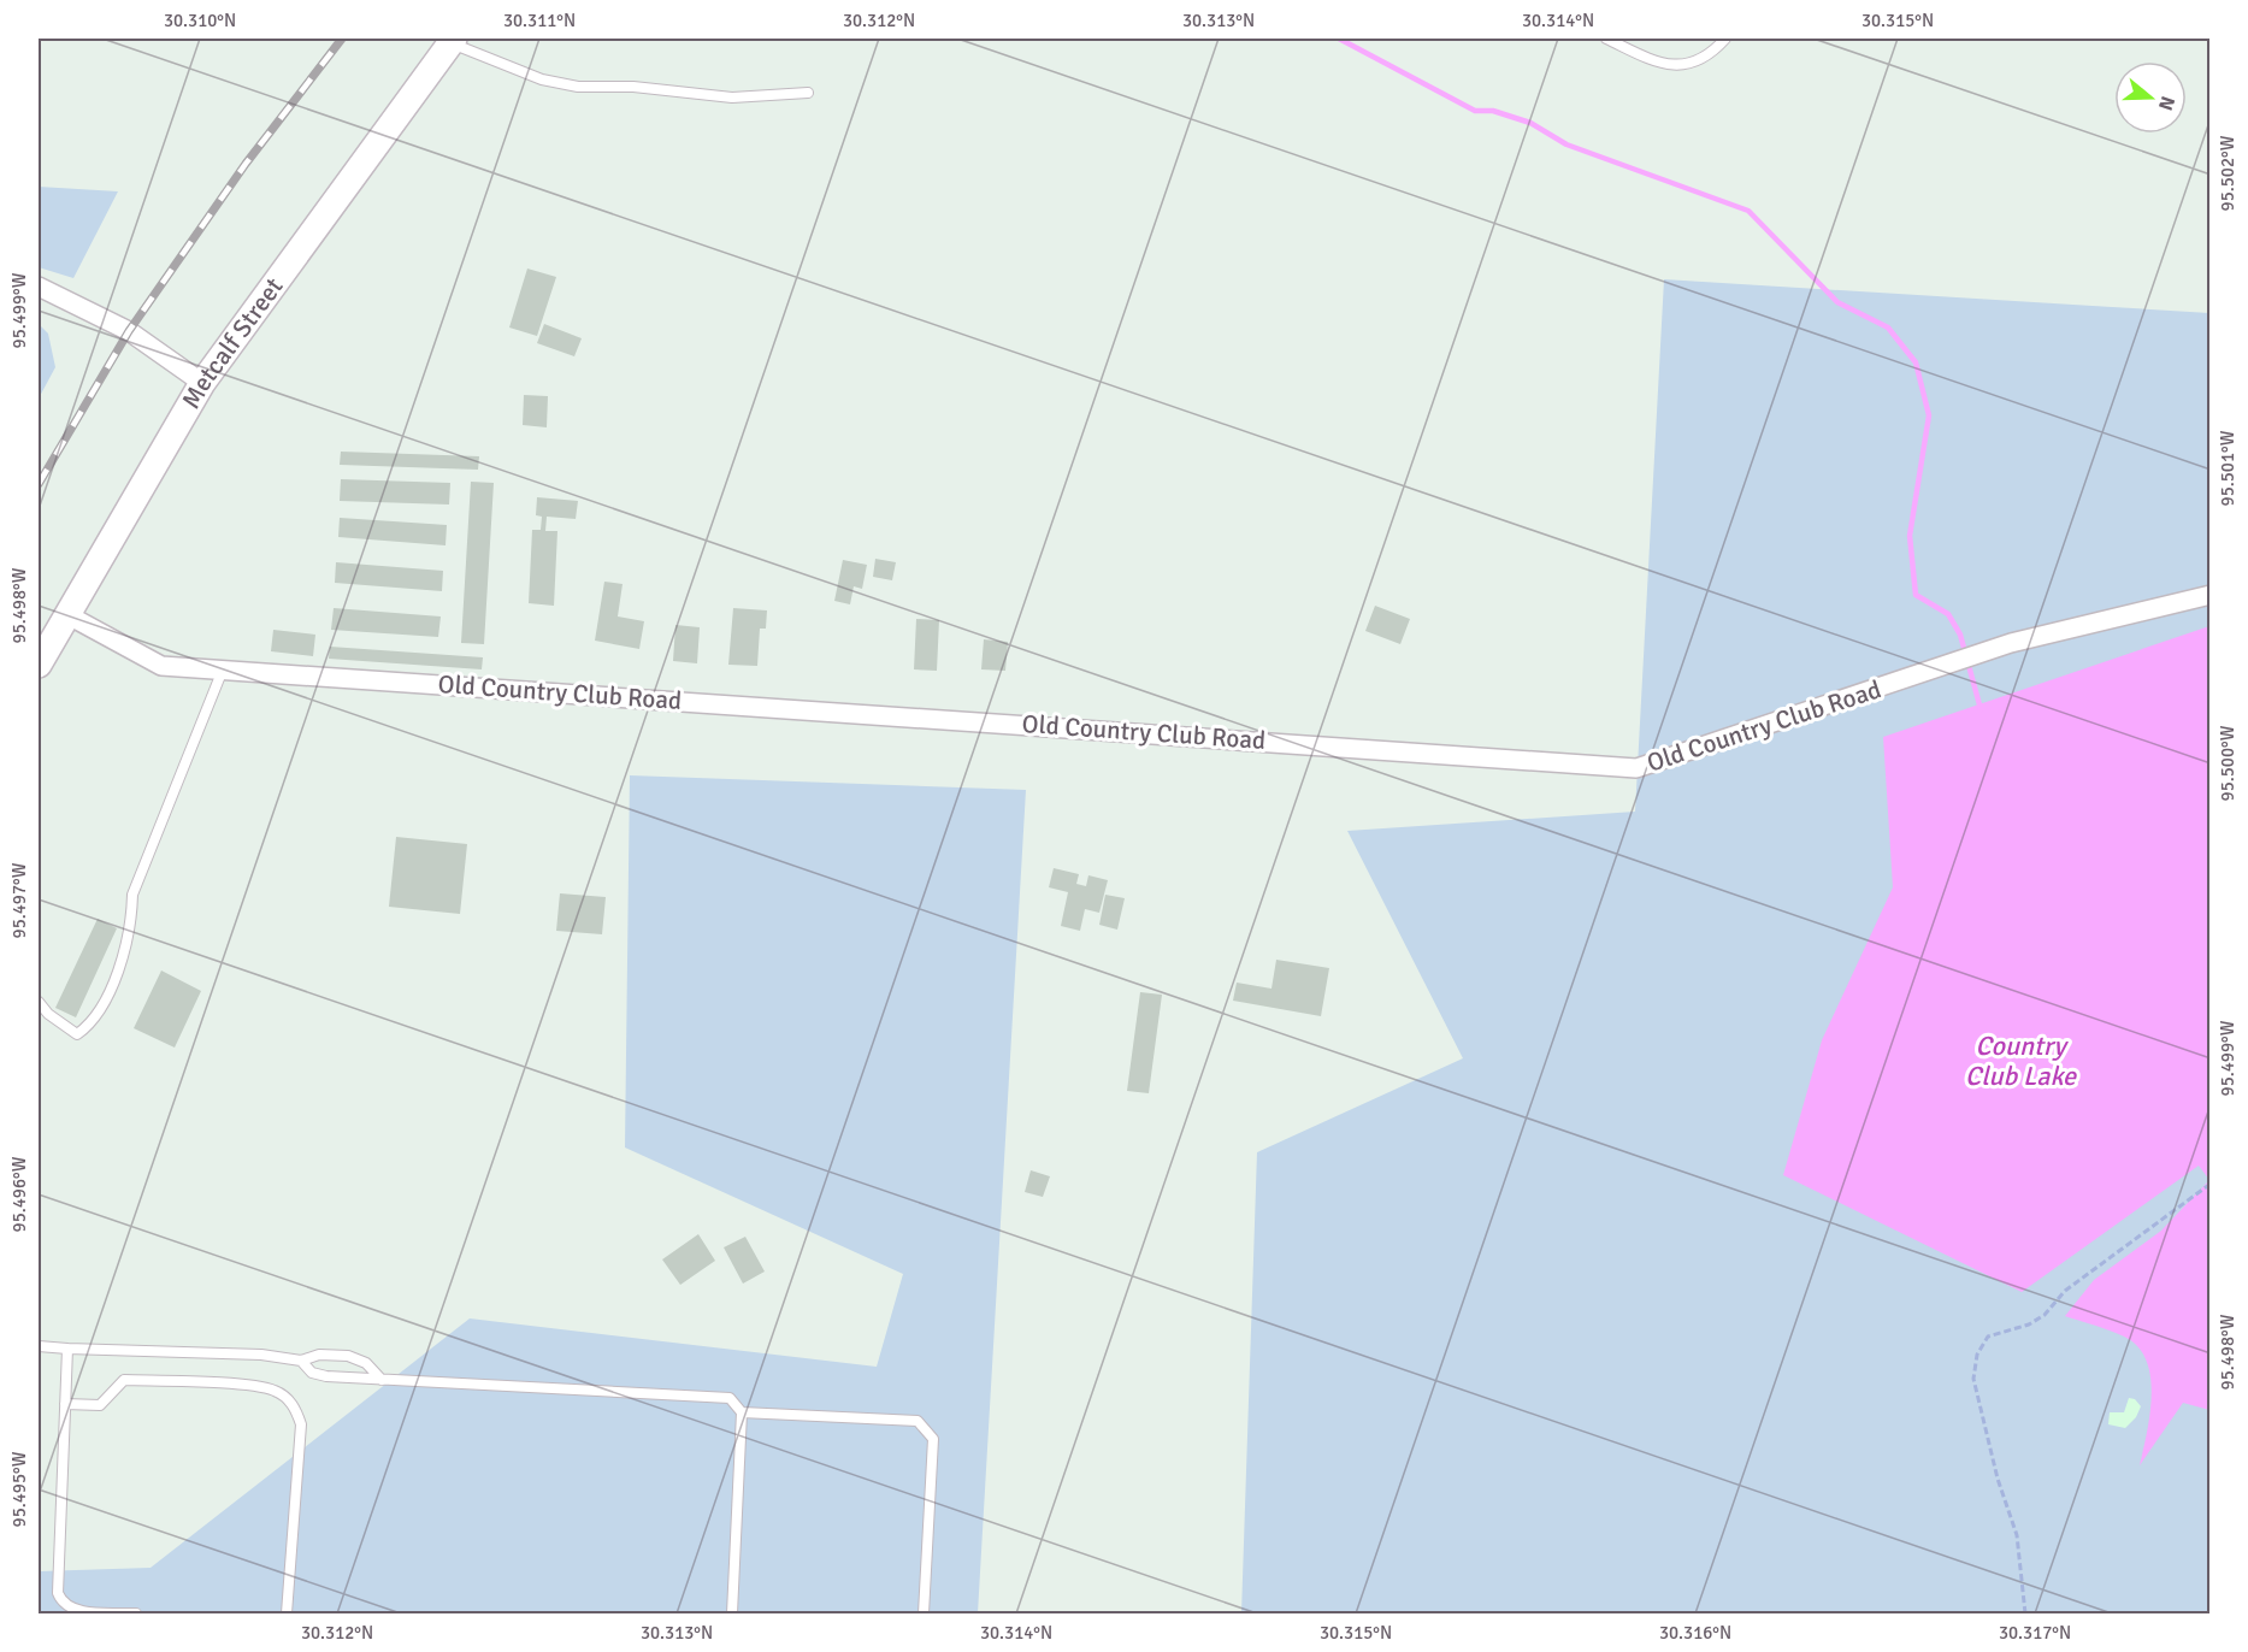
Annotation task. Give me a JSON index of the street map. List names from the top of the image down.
{
  "streets": {
    "street": ["Metcalf Street", "Old Country Club Road"]
  },
  "crossings": [
    ["Metcalf Street", "Old Country Club Road"]
  ],
  "water": ["Country Club Lake"],
  "north": "right",
  "coordinates": [
    "30.310°N",
    "30.311°N",
    "30.312°N",
    "30.313°N",
    "30.314°N",
    "30.315°N",
    "95.502°W",
    "95.499°W",
    "95.501°W",
    "95.498°W",
    "95.500°W",
    "95.497°W",
    "95.496°W",
    "95.495°W",
    "30.316°N",
    "30.317°N"
  ]
}
